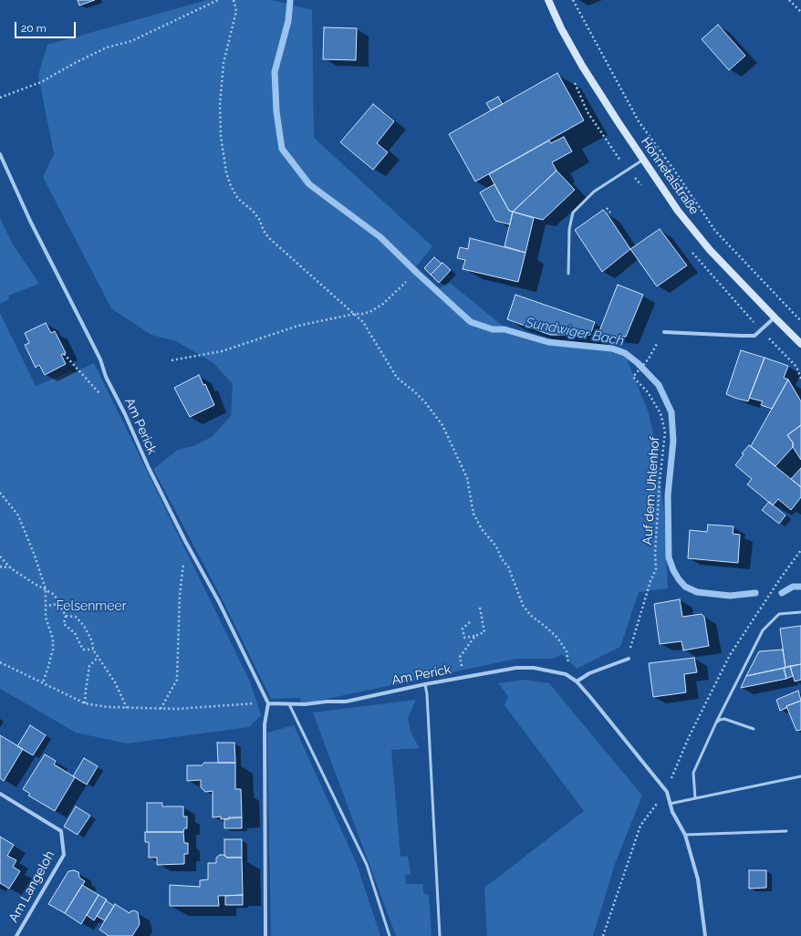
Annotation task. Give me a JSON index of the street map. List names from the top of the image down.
{
  "streets": {
    "main road": ["Hönnetalstraße"],
    "street": ["Am Perick", "Am Langeloh"],
    "path": ["Auf dem Uhlenhof"]
  },
  "water": ["Sundwiger Bach"],
  "parks": ["Felsenmeer"],
  "scale_bar": "20 m"
}
